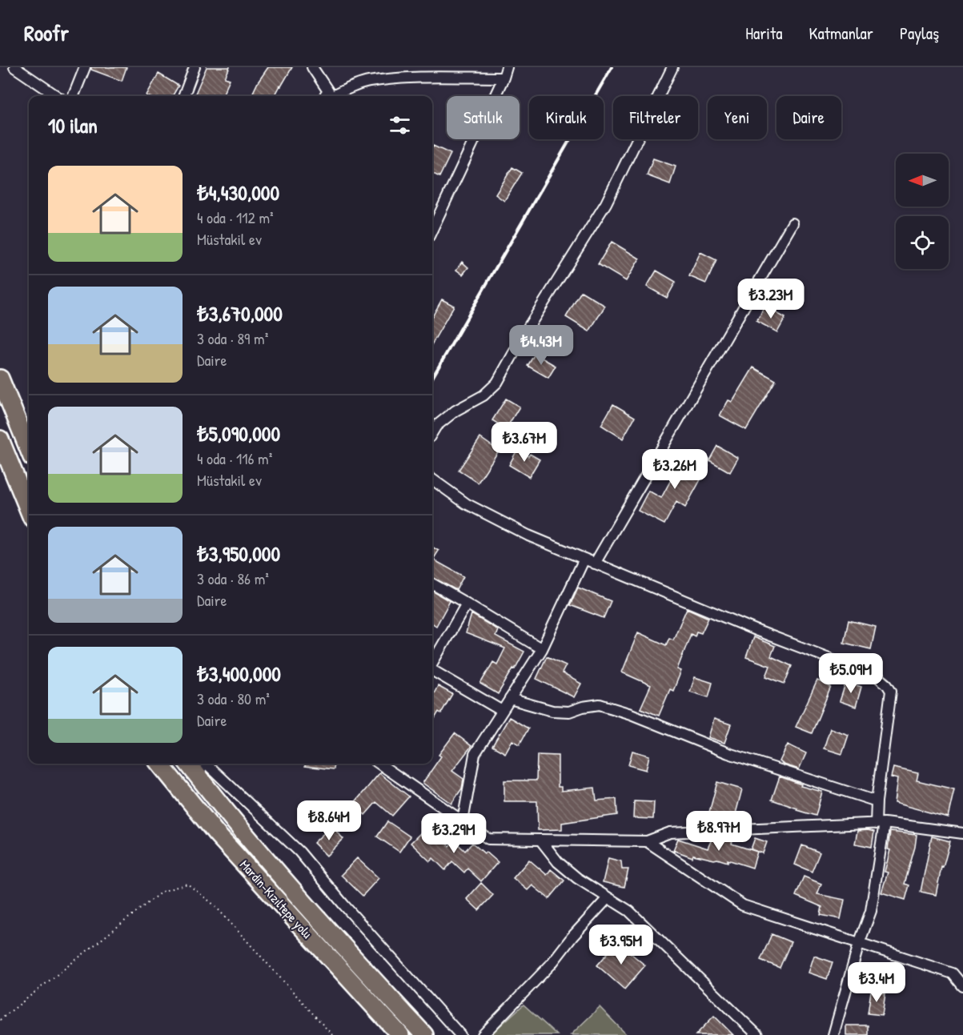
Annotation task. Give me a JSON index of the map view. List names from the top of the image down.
{
  "streets": {
    "highway": ["Mardin-Kızıltepe yolu"]
  },
  "north": "left",
  "page": {
    "header": "Roofr",
    "nav": ["Harita", "Katmanlar", "Paylaş"],
    "chip": [
      "Satılık",
      "Kiralık",
      "Filtreler",
      "Yeni",
      "Daire"
    ],
    "heading": "10 ilan",
    "list": [
      {
        "name": "₺4,430,000",
        "note": "4 oda · 112 m² · Müstakil ev"
      },
      {
        "name": "₺3,670,000",
        "note": "3 oda · 89 m² · Daire"
      },
      {
        "name": "₺5,090,000",
        "note": "4 oda · 116 m² · Müstakil ev"
      },
      {
        "name": "₺3,950,000",
        "note": "3 oda · 86 m² · Daire"
      },
      {
        "name": "₺3,400,000",
        "note": "3 oda · 80 m² · Daire"
      }
    ],
    "price": [
      "₺3.23M",
      "₺4.43M",
      "₺3.67M",
      "₺3.26M",
      "₺5.09M",
      "₺8.64M",
      "₺8.97M",
      "₺3.29M",
      "₺3.95M",
      "₺3.4M"
    ]
  }
}
